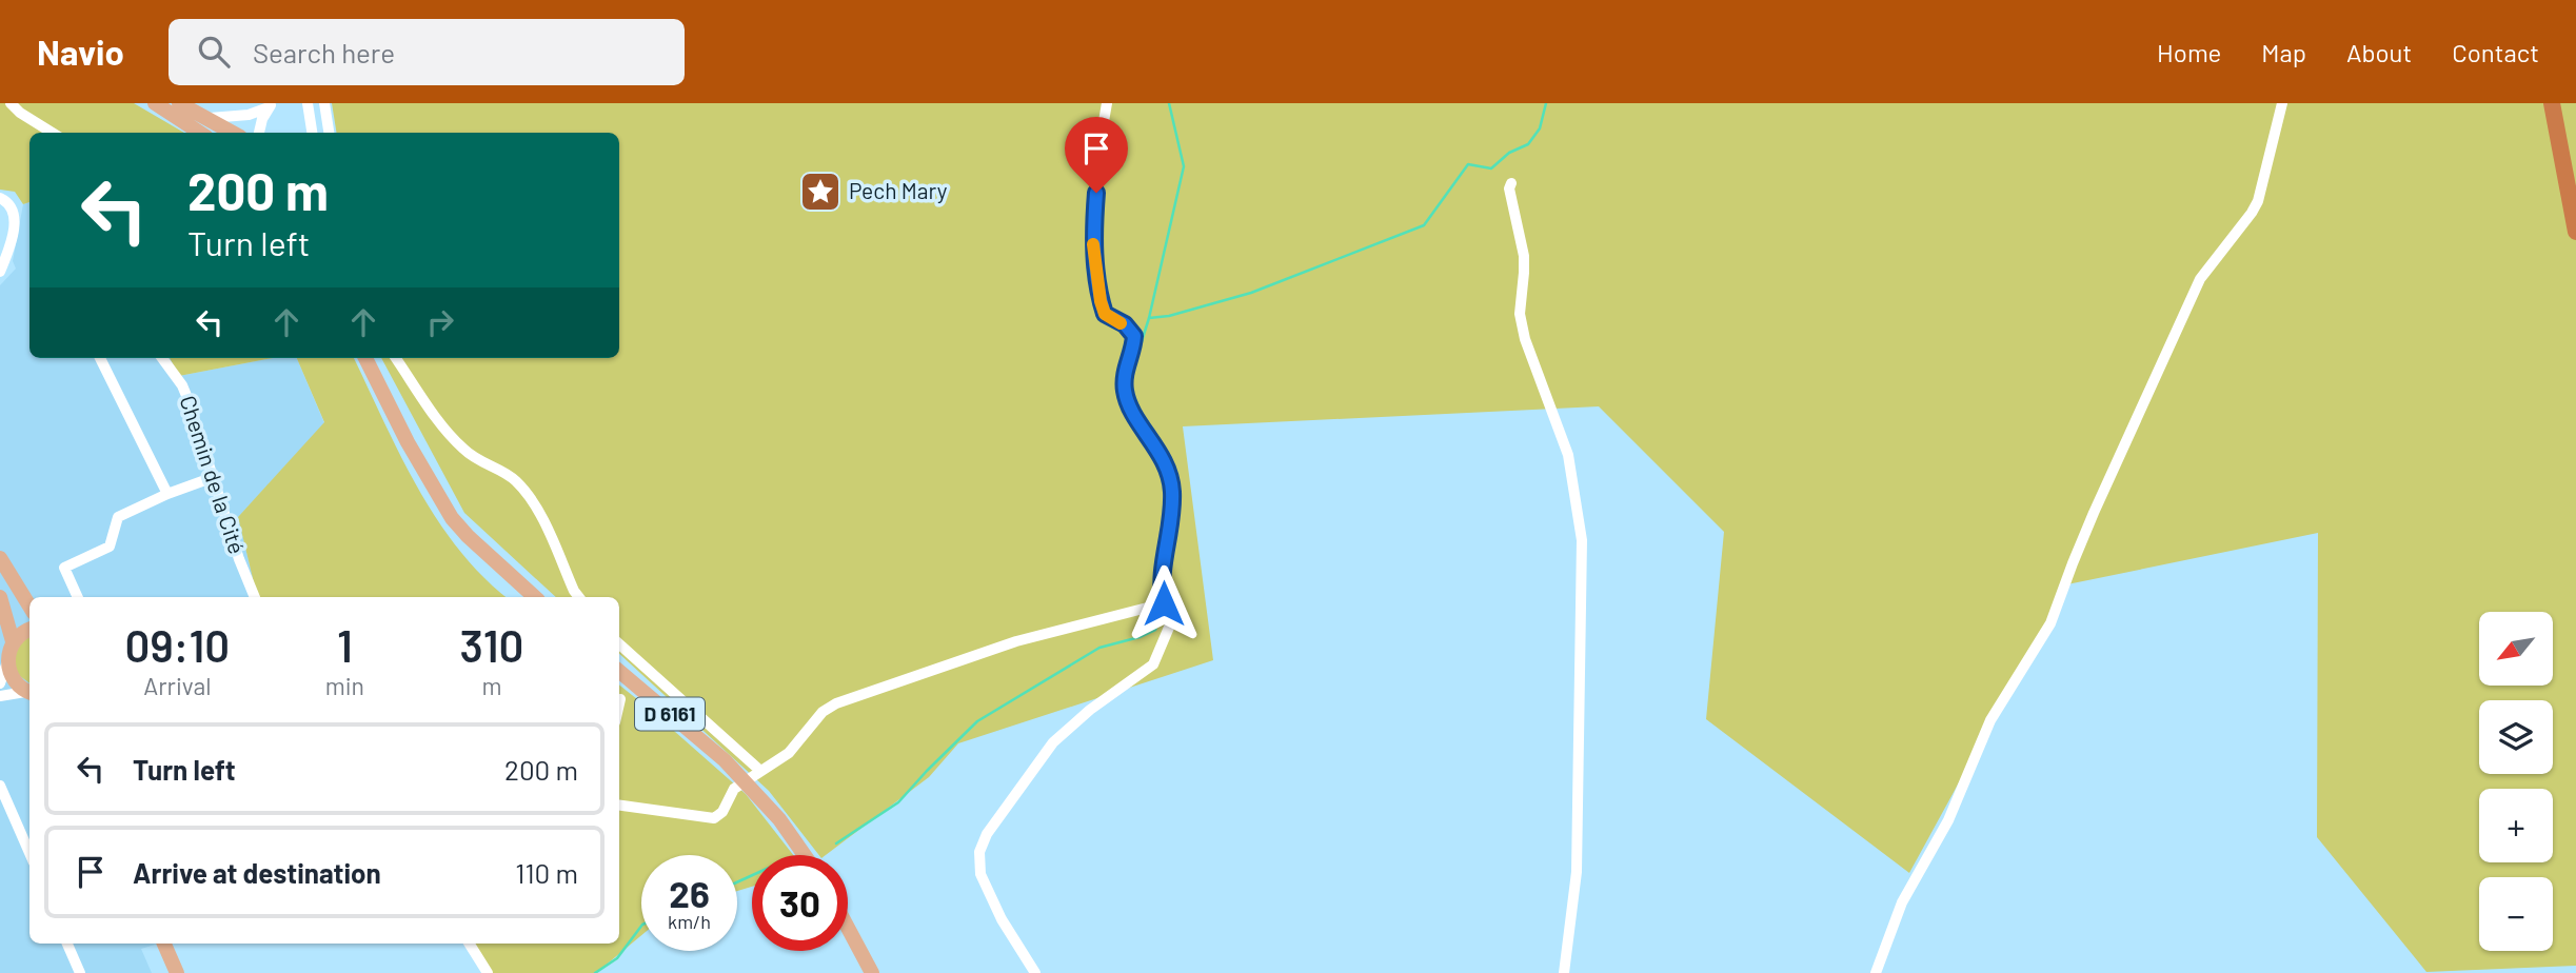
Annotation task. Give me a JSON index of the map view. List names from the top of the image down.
{
  "streets": {
    "main road": ["D 6161"],
    "street": ["Chemin de la Cité"]
  },
  "places": {
    "place": ["Pech Mary"]
  },
  "north": "bottom left",
  "page": {
    "header": "Navio",
    "search": "Search here",
    "nav": [
      "Home",
      "Map",
      "About",
      "Contact"
    ],
    "turn": ["200 m", "Turn left"],
    "eta": [
      "09:10",
      "Arrival",
      "1",
      "min",
      "310",
      "m"
    ],
    "map_buttons": ["+", "−"],
    "list": [
      {
        "name": "Turn left",
        "value": "200 m"
      },
      {
        "name": "Arrive at destination",
        "value": "110 m"
      }
    ],
    "speed": "26 km/h",
    "limit": "30"
  }
}
